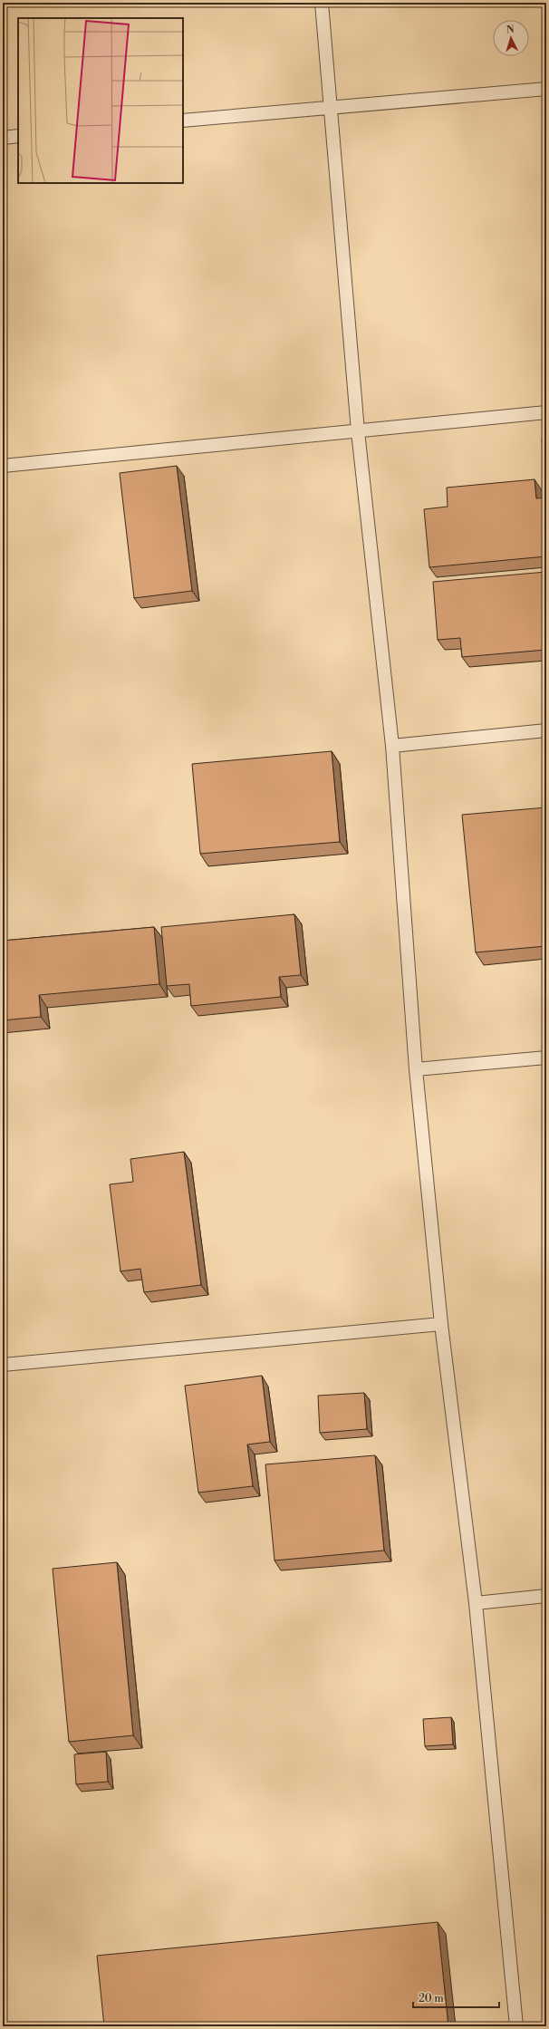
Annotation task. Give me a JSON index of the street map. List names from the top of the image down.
{
  "scale_bar": "20 m",
  "north": "top"
}
